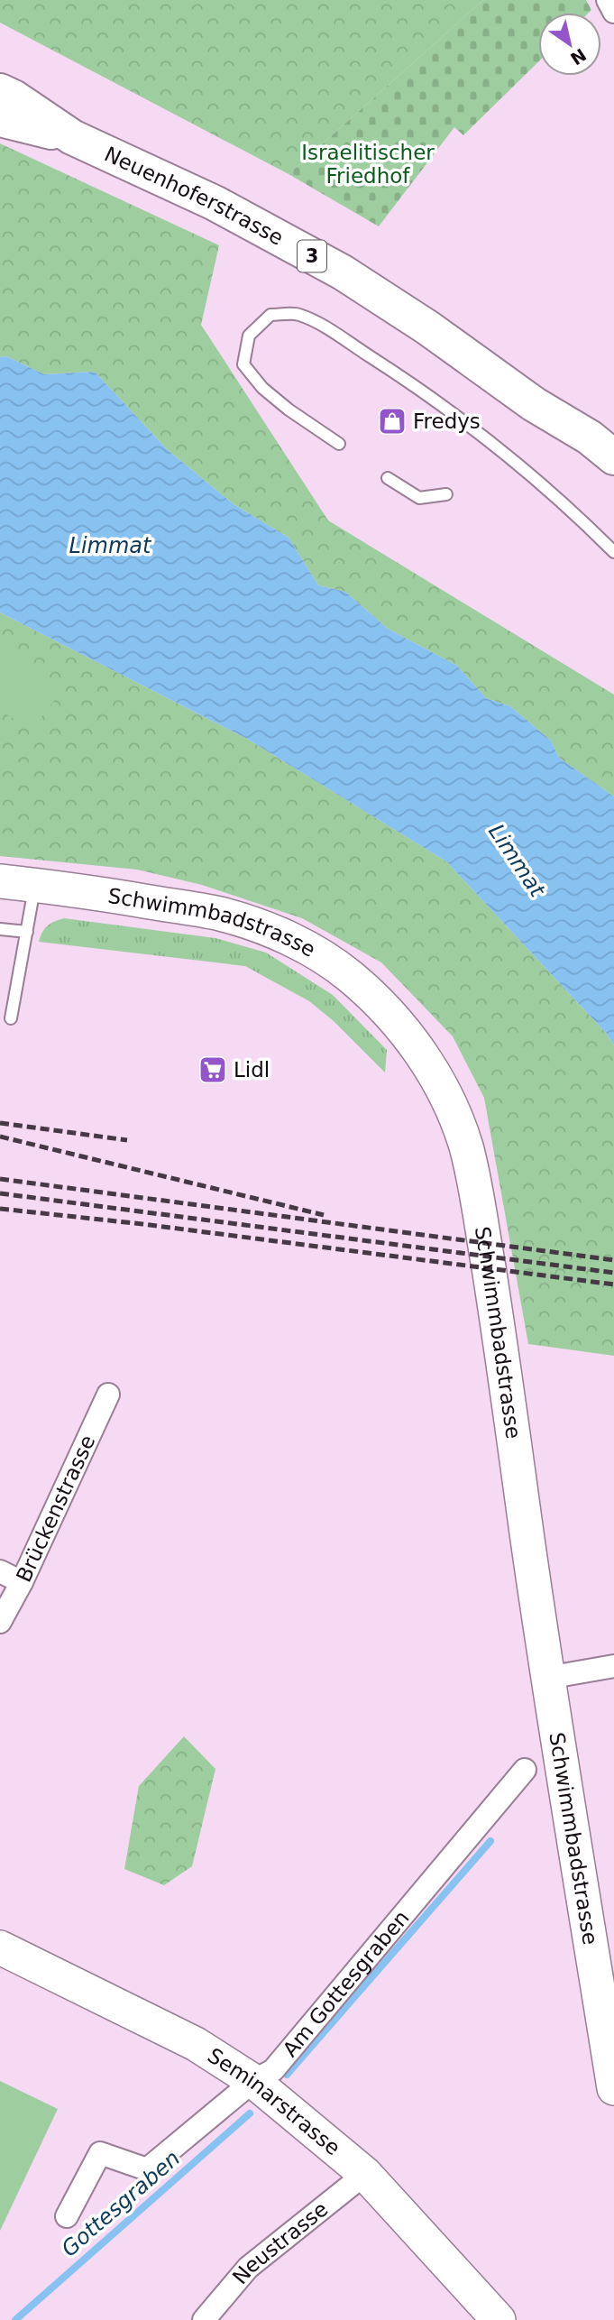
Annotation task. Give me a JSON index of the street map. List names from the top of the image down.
{
  "streets": {
    "main road": [
      "Neuenhoferstrasse",
      "3",
      "Schwimmbadstrasse",
      "Seminarstrasse"
    ],
    "street": ["Brückenstrasse", "Am Gottesgraben", "Neustrasse"]
  },
  "crossings": [
    ["Am Gottesgraben", "Seminarstrasse"],
    ["Seminarstrasse", "Neustrasse"]
  ],
  "water": ["Limmat", "Gottesgraben"],
  "parks": ["Israelitischer Friedhof"],
  "places": {
    "shop": ["Fredys"],
    "supermarket": ["Lidl"]
  },
  "north": "bottom right"
}
